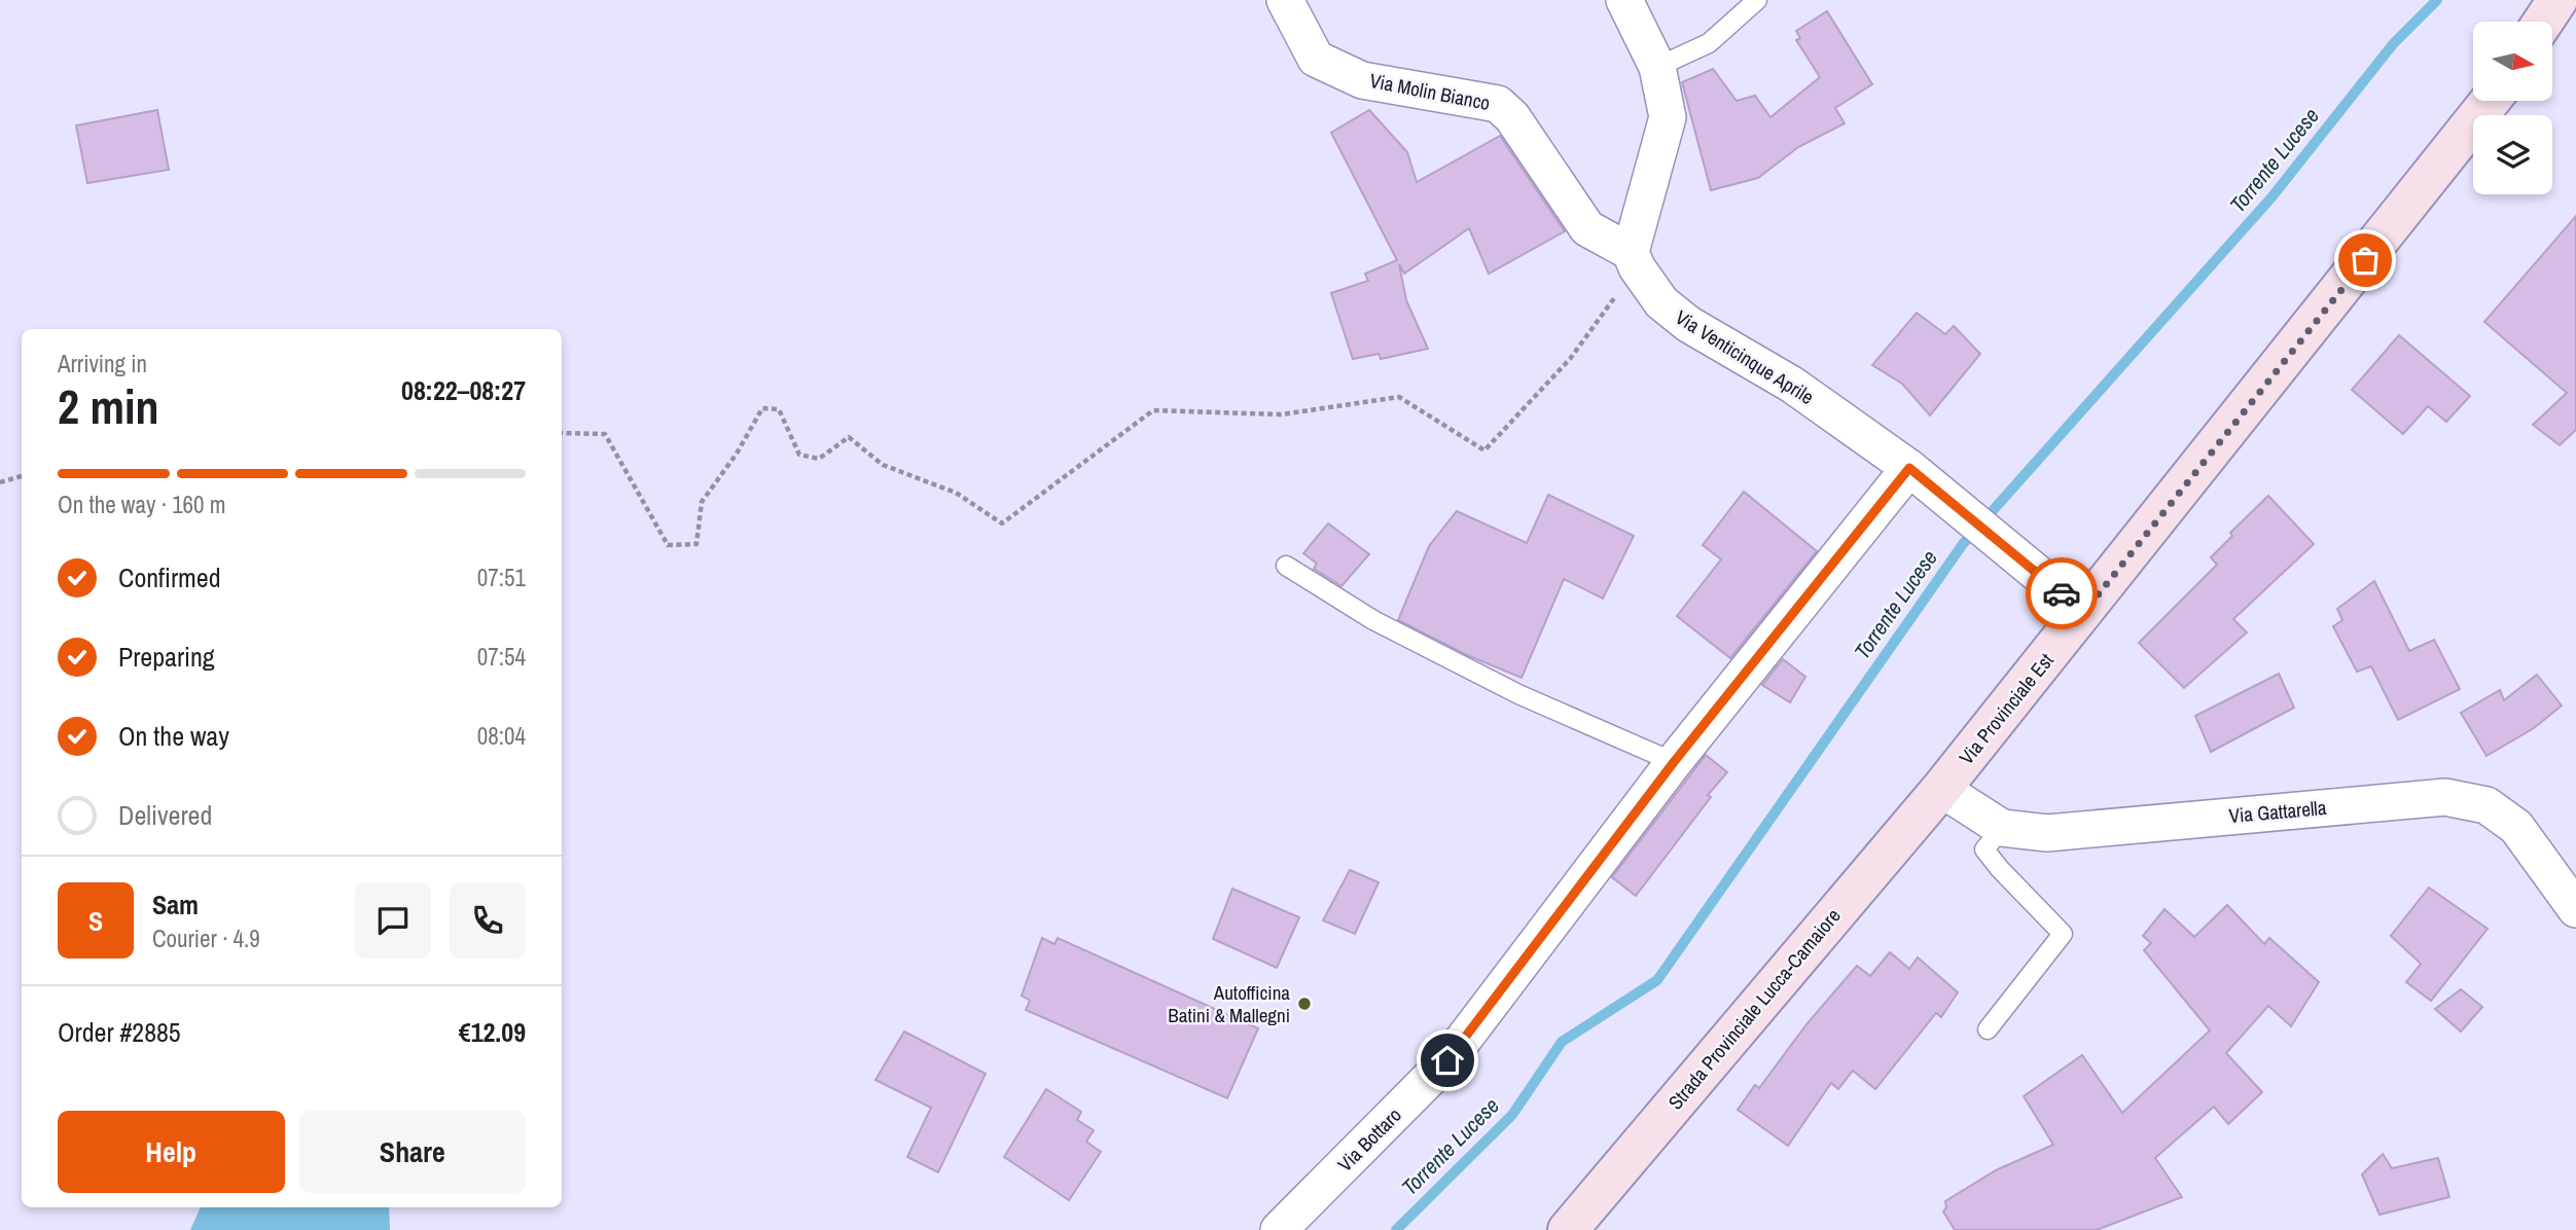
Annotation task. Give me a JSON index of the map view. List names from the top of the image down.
{
  "streets": {
    "main road": ["Via Provinciale Est", "Strada Provinciale Lucca-Camaiore"],
    "street": [
      "Via Molin Bianco",
      "Via Venticinque Aprile",
      "Via Gattarella",
      "Via Bottaro"
    ]
  },
  "crossings": [
    ["Via Molin Bianco", "Via Venticinque Aprile"],
    ["Via Venticinque Aprile", "Via Provinciale Est"],
    ["Via Venticinque Aprile", "Via Bottaro"],
    ["Via Provinciale Est", "Via Gattarella"],
    ["Via Provinciale Est", "Strada Provinciale Lucca-Camaiore"],
    ["Via Gattarella", "Strada Provinciale Lucca-Camaiore"]
  ],
  "water": ["Torrente Lucese"],
  "places": ["Autofficina Batini & Mallegni"],
  "north": "right",
  "page": {
    "heading": ["2 min", "Arriving in", "08:22–08:27"],
    "panel": [
      "Sam",
      "Courier · 4.9",
      "Order #2885",
      "€12.09"
    ],
    "bar": "On the way · 160 m",
    "list": [
      ["Confirmed", "07:51"],
      ["Preparing", "07:54"],
      ["On the way", "08:04"],
      "Delivered"
    ],
    "round": "S",
    "buttons": ["Help", "Share"]
  }
}
